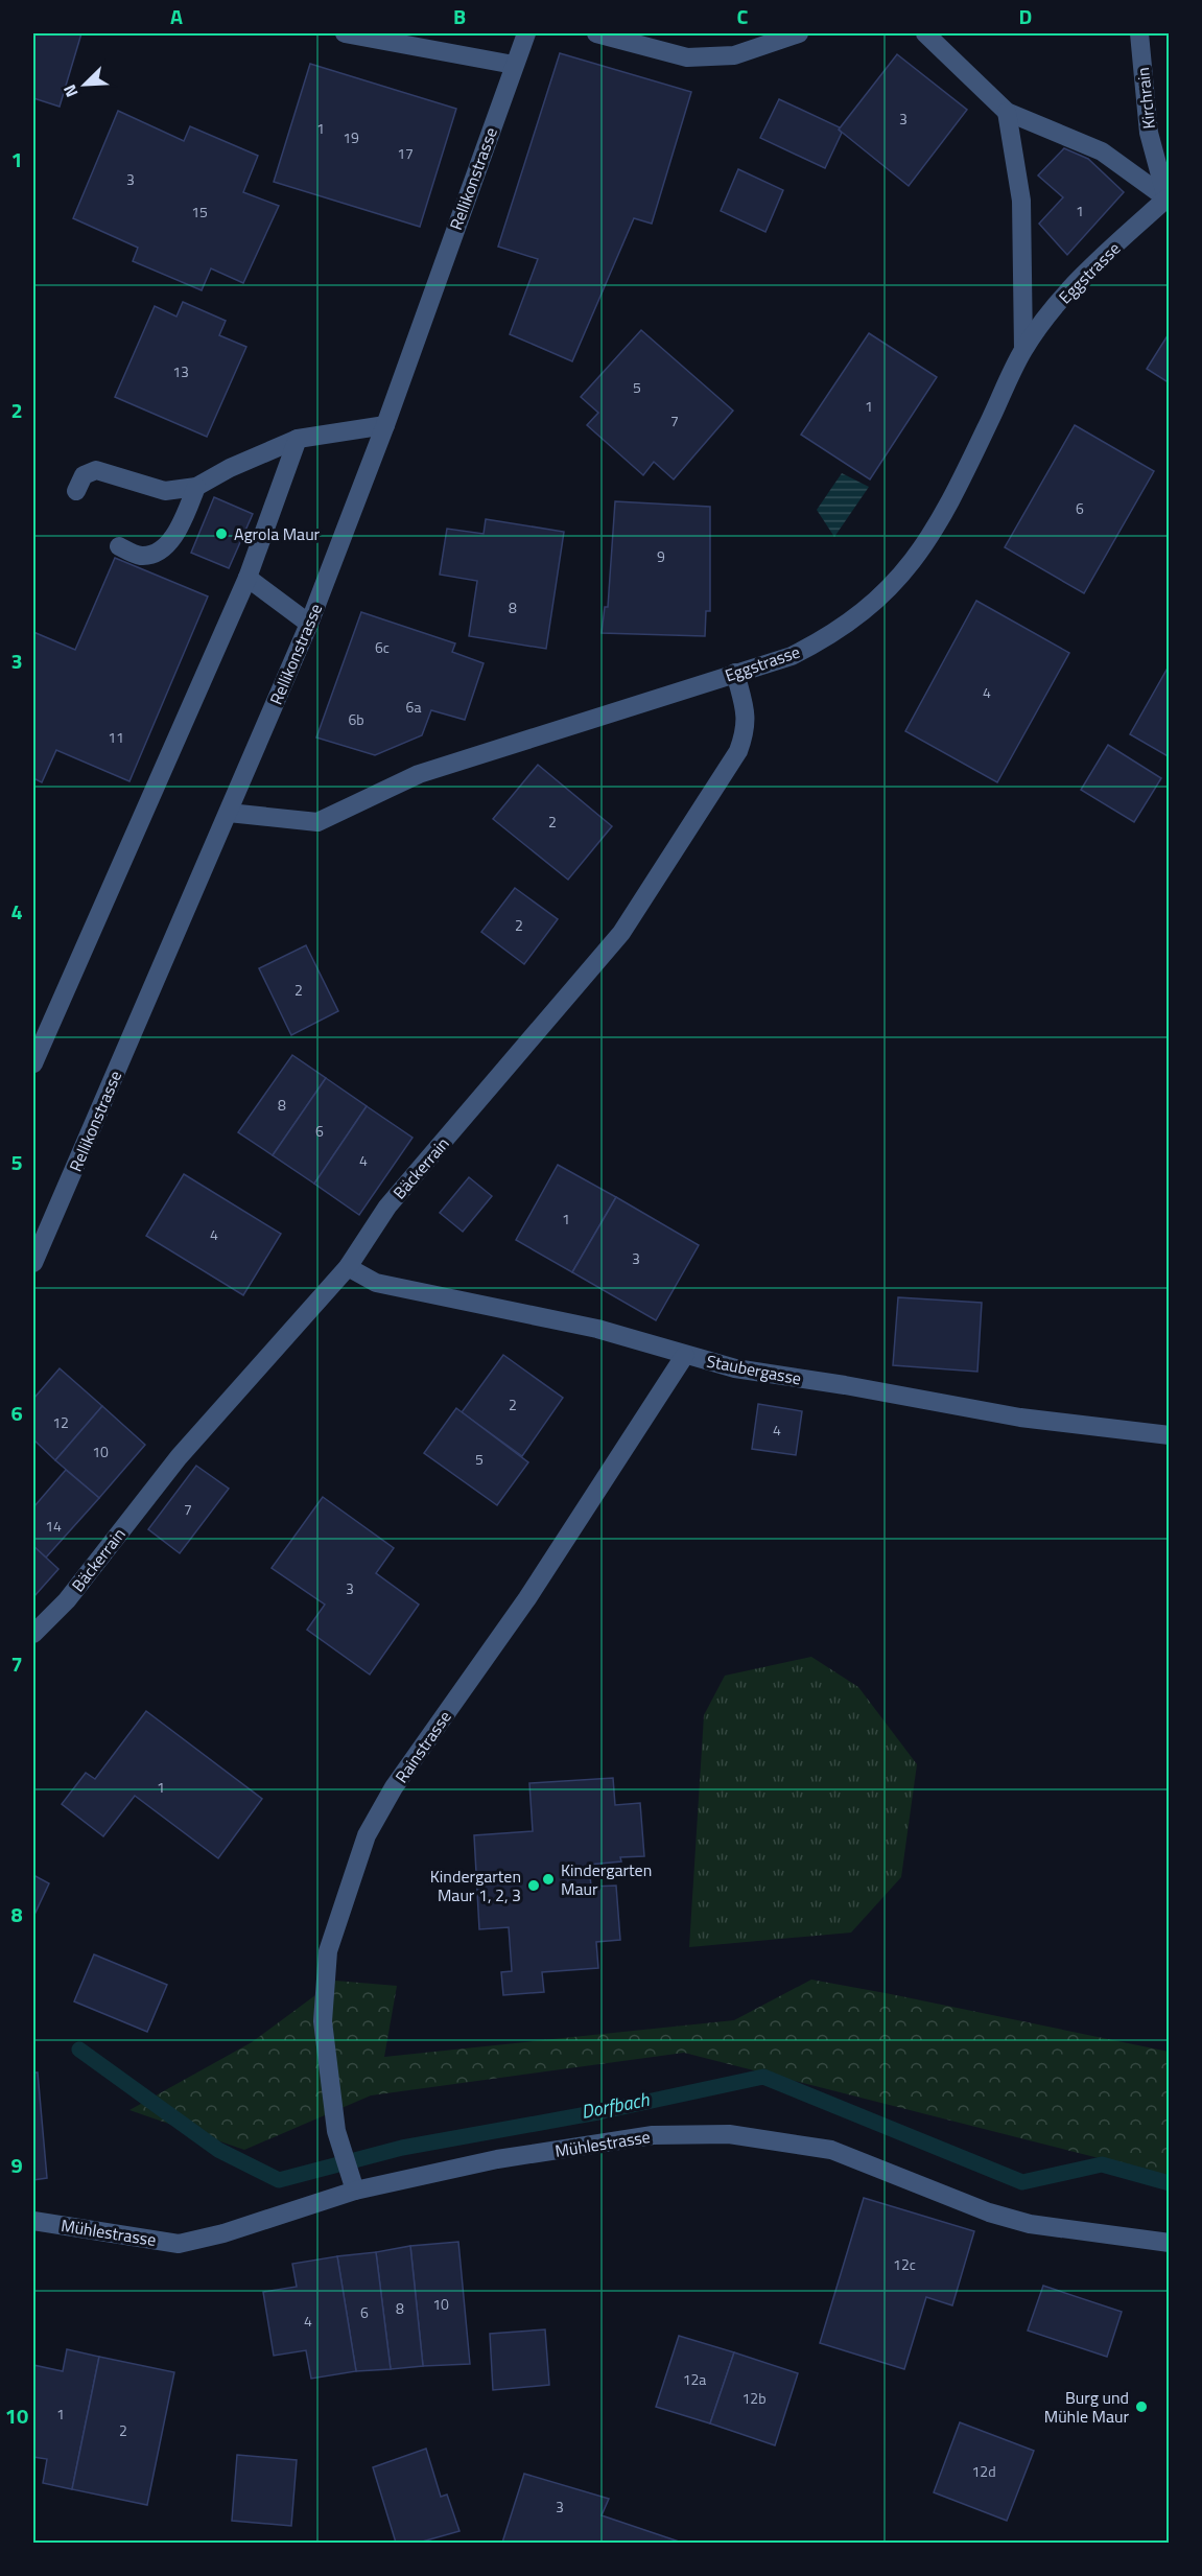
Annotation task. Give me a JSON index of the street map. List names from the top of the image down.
{
  "streets": {
    "street": [
      "Kirchrain",
      "Rellikonstrasse",
      "Eggstrasse",
      "Bäckerrain",
      "Staubergasse",
      "Rainstrasse",
      "Mühlestrasse"
    ]
  },
  "crossings": [
    ["Kirchrain", "Eggstrasse"],
    ["Rellikonstrasse", "Eggstrasse"],
    ["Eggstrasse", "Bäckerrain"],
    ["Bäckerrain", "Staubergasse"],
    ["Staubergasse", "Rainstrasse"],
    ["Rainstrasse", "Mühlestrasse"]
  ],
  "water": ["Dorfbach"],
  "places": [
    "Agrola Maur",
    "Kindergarten Maur",
    "Kindergarten Maur 1, 2, 3",
    "Burg und Mühle Maur"
  ],
  "house_numbers": [
    "3",
    "1",
    "19",
    "17",
    "3",
    "1",
    "15",
    "13",
    "5",
    "1",
    "7",
    "6",
    "9",
    "8",
    "6c",
    "4",
    "6a",
    "6b",
    "11",
    "2",
    "2",
    "2",
    "8",
    "6",
    "4",
    "1",
    "4",
    "3",
    "2",
    "12",
    "4",
    "10",
    "5",
    "7",
    "14",
    "3",
    "1",
    "12c",
    "10",
    "8",
    "6",
    "4",
    "12a",
    "12b",
    "1",
    "2",
    "12d",
    "3"
  ],
  "north": "bottom left",
  "grid": {
    "columns": [
      "A",
      "B",
      "C",
      "D"
    ],
    "rows": [
      "1",
      "2",
      "3",
      "4",
      "5",
      "6",
      "7",
      "8",
      "9",
      "10"
    ]
  }
}
